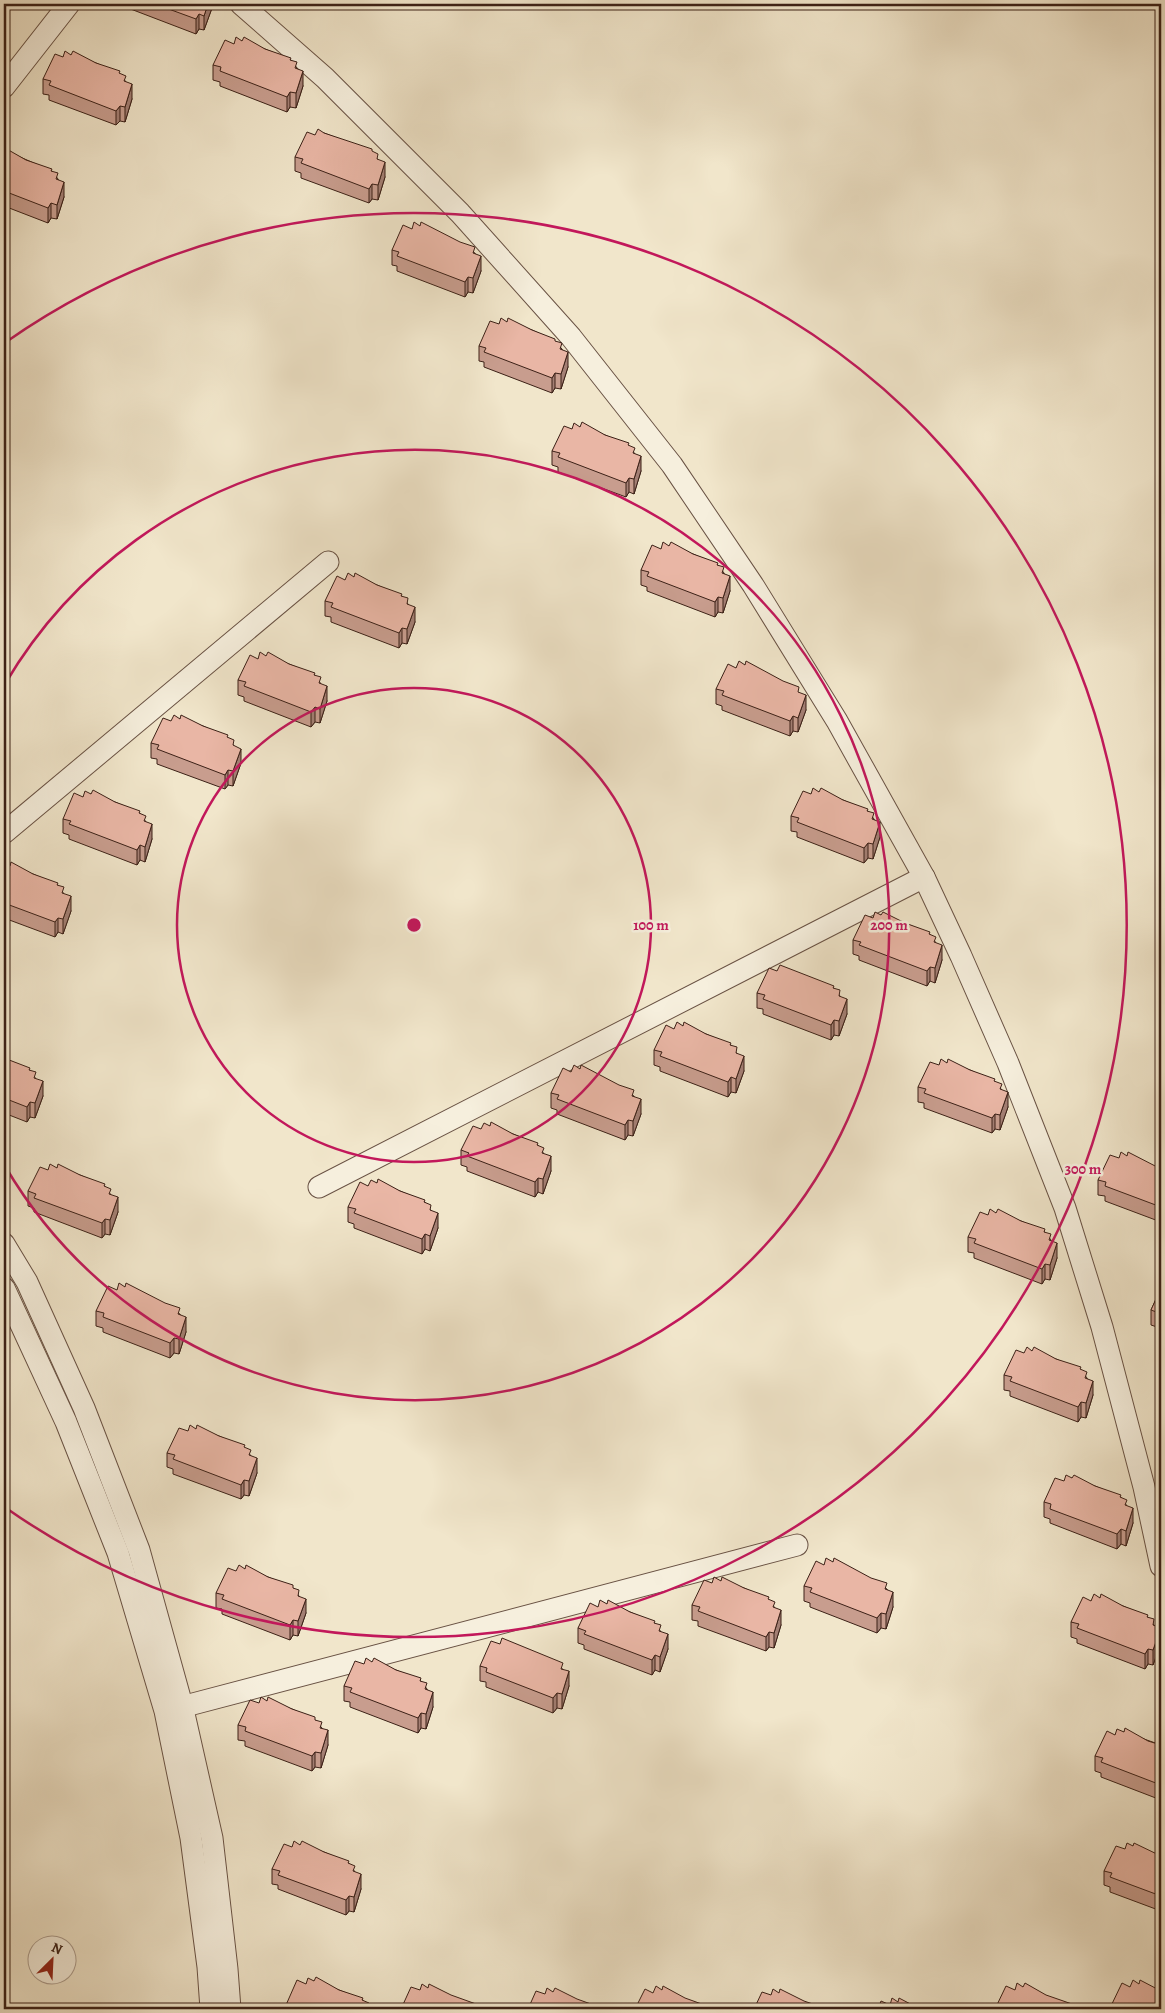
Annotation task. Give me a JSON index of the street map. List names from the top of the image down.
{
  "north": "top right",
  "rings": ["100 m", "200 m", "300 m"]
}
